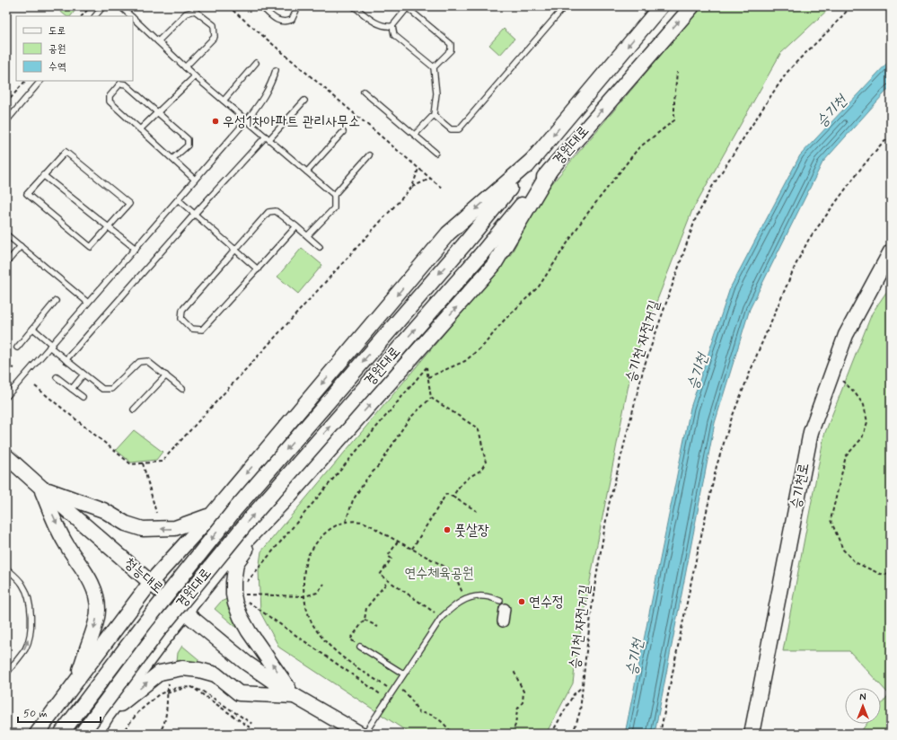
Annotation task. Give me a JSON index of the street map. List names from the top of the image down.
{
  "streets": {
    "main road": ["경원대로", "승기천로", "청능대로"],
    "path": ["승기천 자전거길"]
  },
  "water": ["승기천"],
  "parks": ["연수체육공원"],
  "places": ["우성1차아파트 관리사무소", "풋살장", "연수정"],
  "legend": ["도로", "공원", "수역"],
  "scale_bar": "50 m",
  "north": "top"
}
